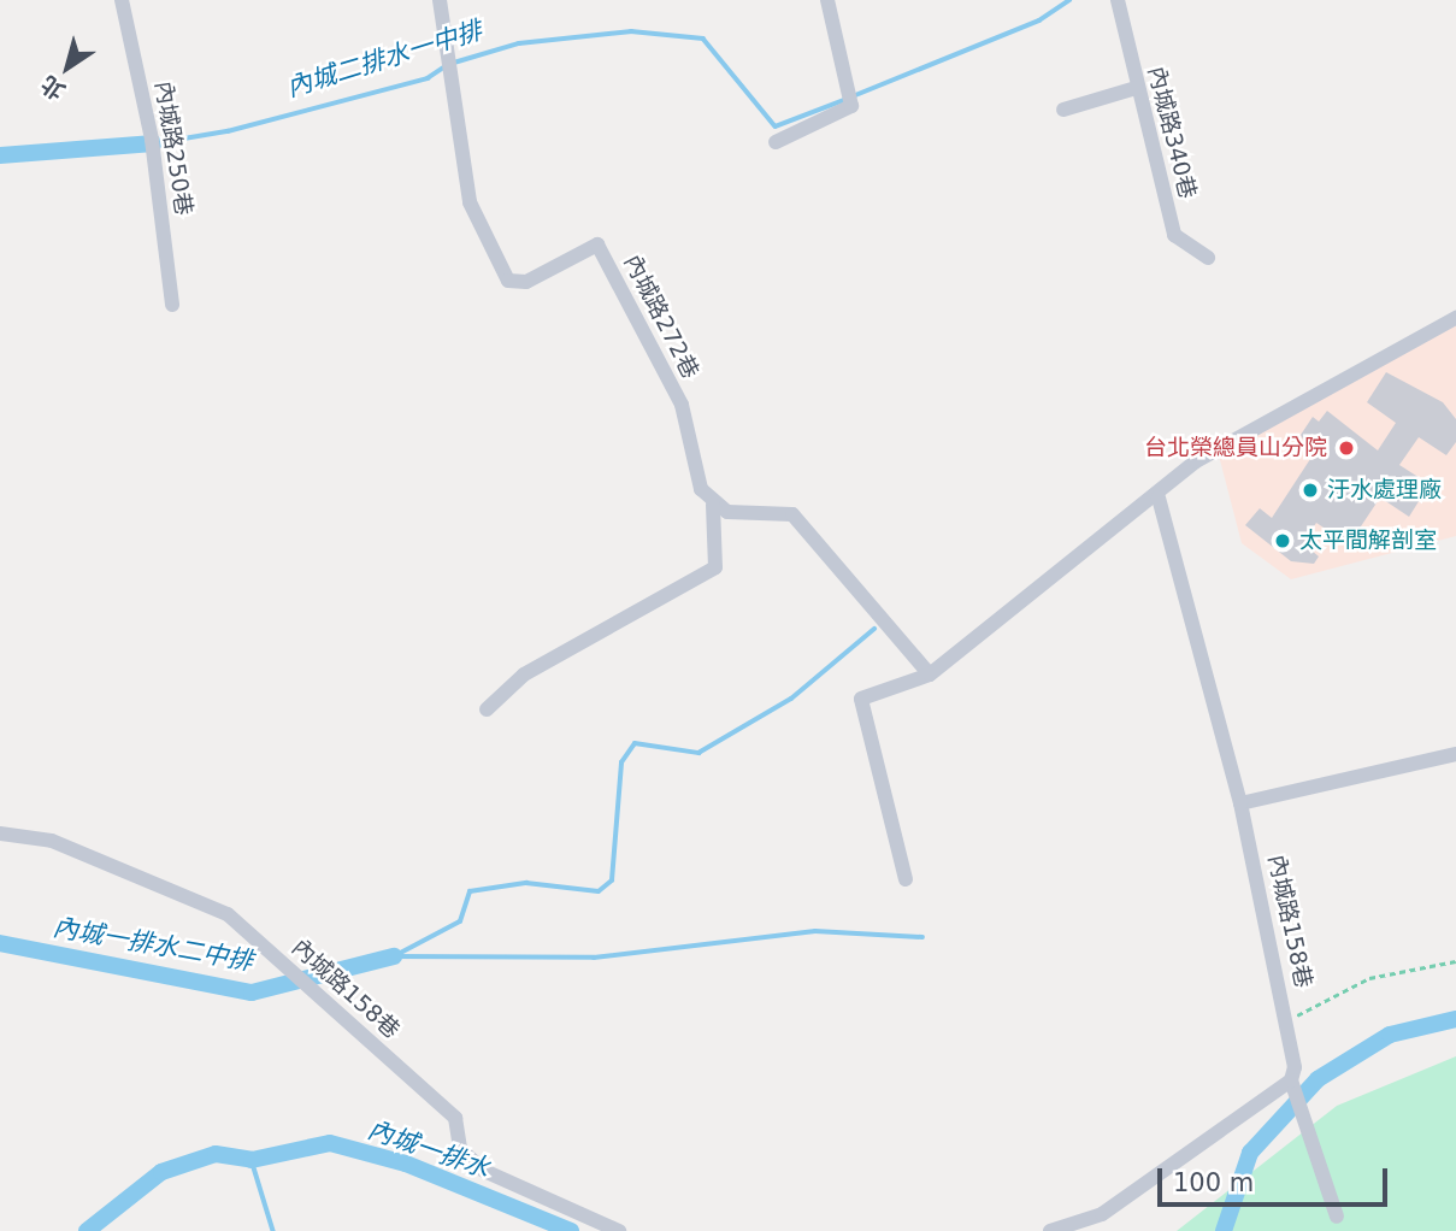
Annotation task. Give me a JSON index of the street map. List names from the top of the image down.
{
  "streets": {
    "street": [
      "內城路340巷",
      "內城路250巷",
      "內城路272巷",
      "內城路158巷"
    ]
  },
  "water": ["內城二排水一中排", "內城一排水二中排", "內城一排水"],
  "places": ["台北榮總員山分院", "汙水處理廠", "太平間解剖室"],
  "scale_bar": "100 m",
  "north": "bottom left"
}
